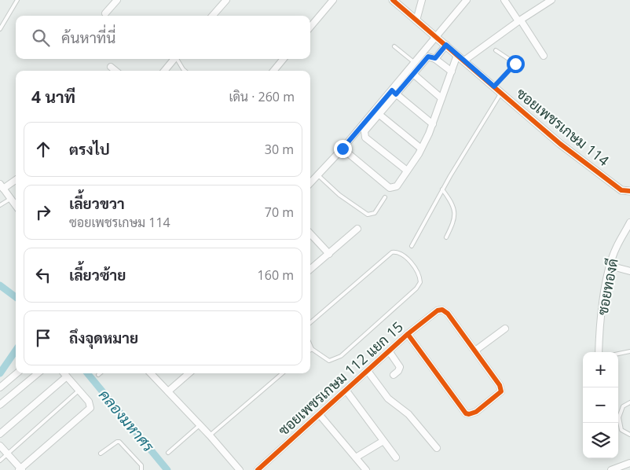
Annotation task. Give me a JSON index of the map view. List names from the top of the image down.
{
  "streets": {
    "street": ["ซอยเพชรเกษม 114", "ซอยทองดี", "ซอยเพชรเกษม 112 แยก 15"]
  },
  "water": ["คลองมหาศร"],
  "page": {
    "search": "ค้นหาที่นี่",
    "heading": ["4 นาที", "เดิน · 260 m"],
    "list": [
      ["ตรงไป", "30 m"],
      ["เลี้ยวขวา", "ซอยเพชรเกษม 114", "70 m"],
      ["เลี้ยวซ้าย", "160 m"],
      "ถึงจุดหมาย"
    ],
    "map_buttons": ["+", "−"]
  }
}
